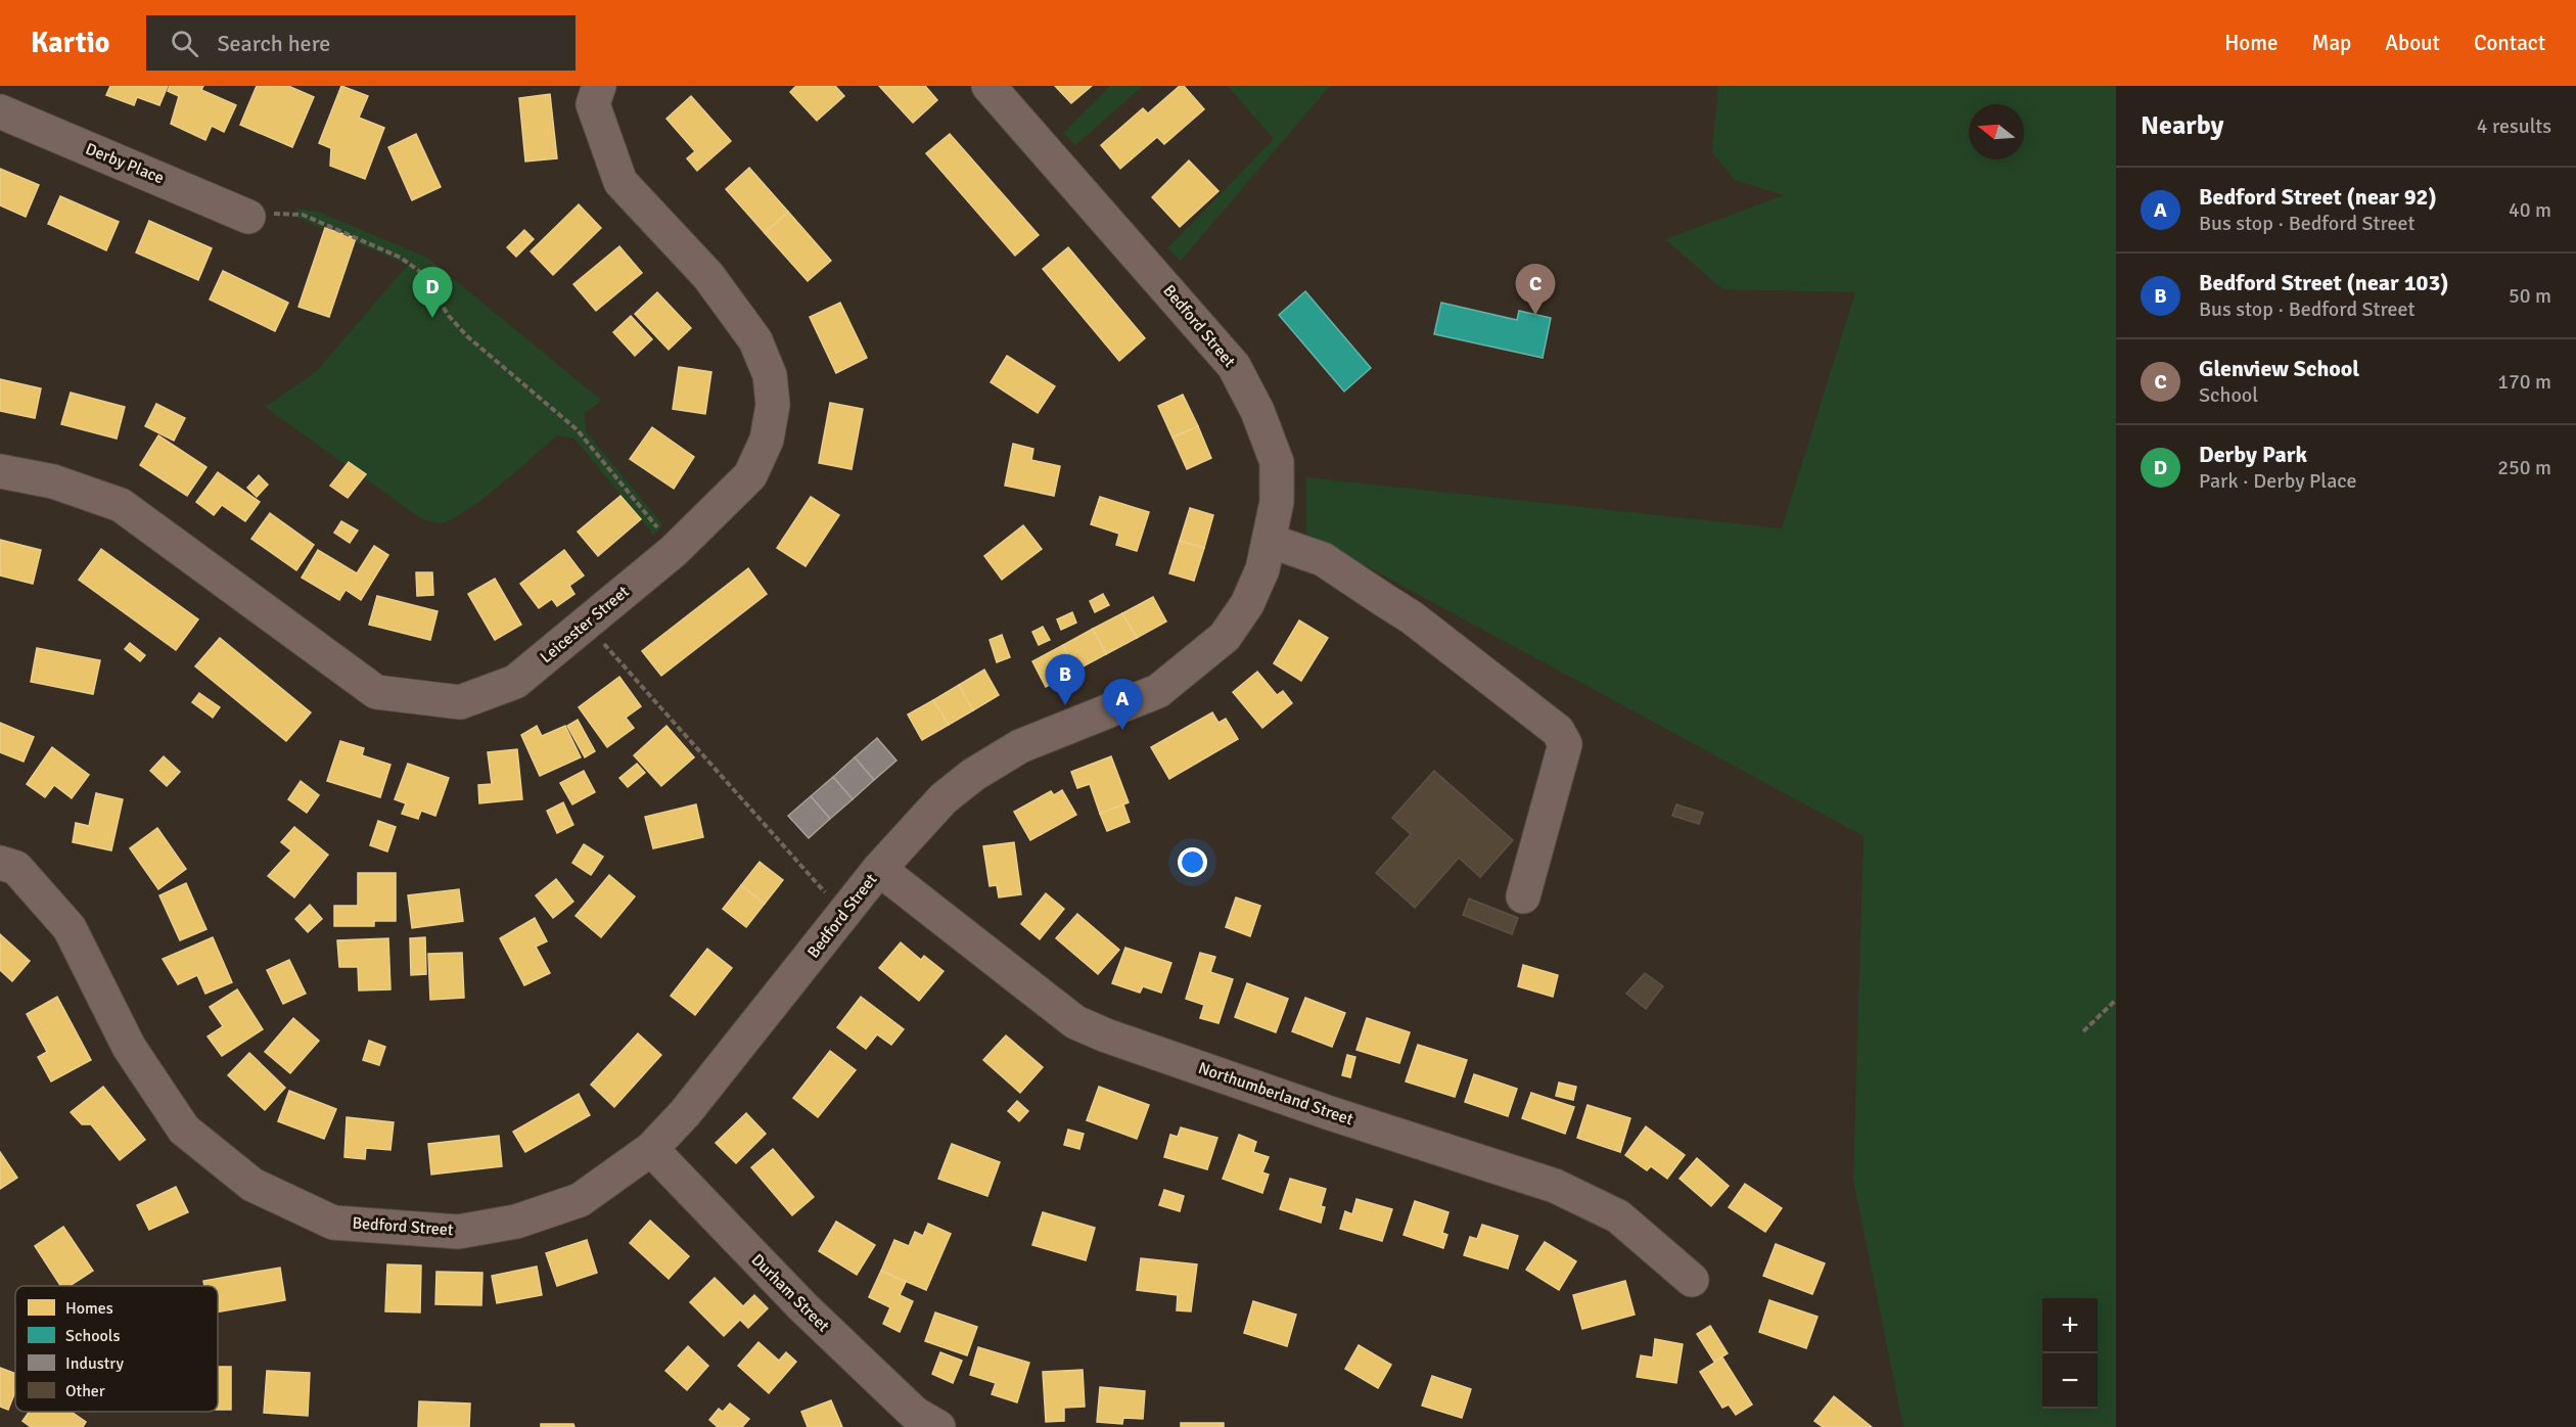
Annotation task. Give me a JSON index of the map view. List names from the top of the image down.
{
  "streets": {
    "street": [
      "Derby Place",
      "Bedford Street",
      "Leicester Street",
      "Northumberland Street",
      "Durham Street"
    ]
  },
  "crossings": [
    ["Bedford Street", "Northumberland Street"],
    ["Bedford Street", "Durham Street"]
  ],
  "legend": [
    "Homes",
    "Schools",
    "Industry",
    "Other"
  ],
  "north": "left",
  "page": {
    "header": "Kartio",
    "search": "Search here",
    "nav": [
      "Home",
      "Map",
      "About",
      "Contact"
    ],
    "heading": ["Nearby", "4 results"],
    "list": [
      {
        "mark": "A",
        "name": "Bedford Street (near 92)",
        "note": "Bus stop · Bedford Street",
        "value": "40 m"
      },
      {
        "mark": "B",
        "name": "Bedford Street (near 103)",
        "note": "Bus stop · Bedford Street",
        "value": "50 m"
      },
      {
        "mark": "C",
        "name": "Glenview School",
        "note": "School",
        "value": "170 m"
      },
      {
        "mark": "D",
        "name": "Derby Park",
        "note": "Park · Derby Place",
        "value": "250 m"
      }
    ],
    "pins": [
      "C",
      "D",
      "B",
      "A"
    ],
    "map_buttons": ["+", "−"]
  }
}
